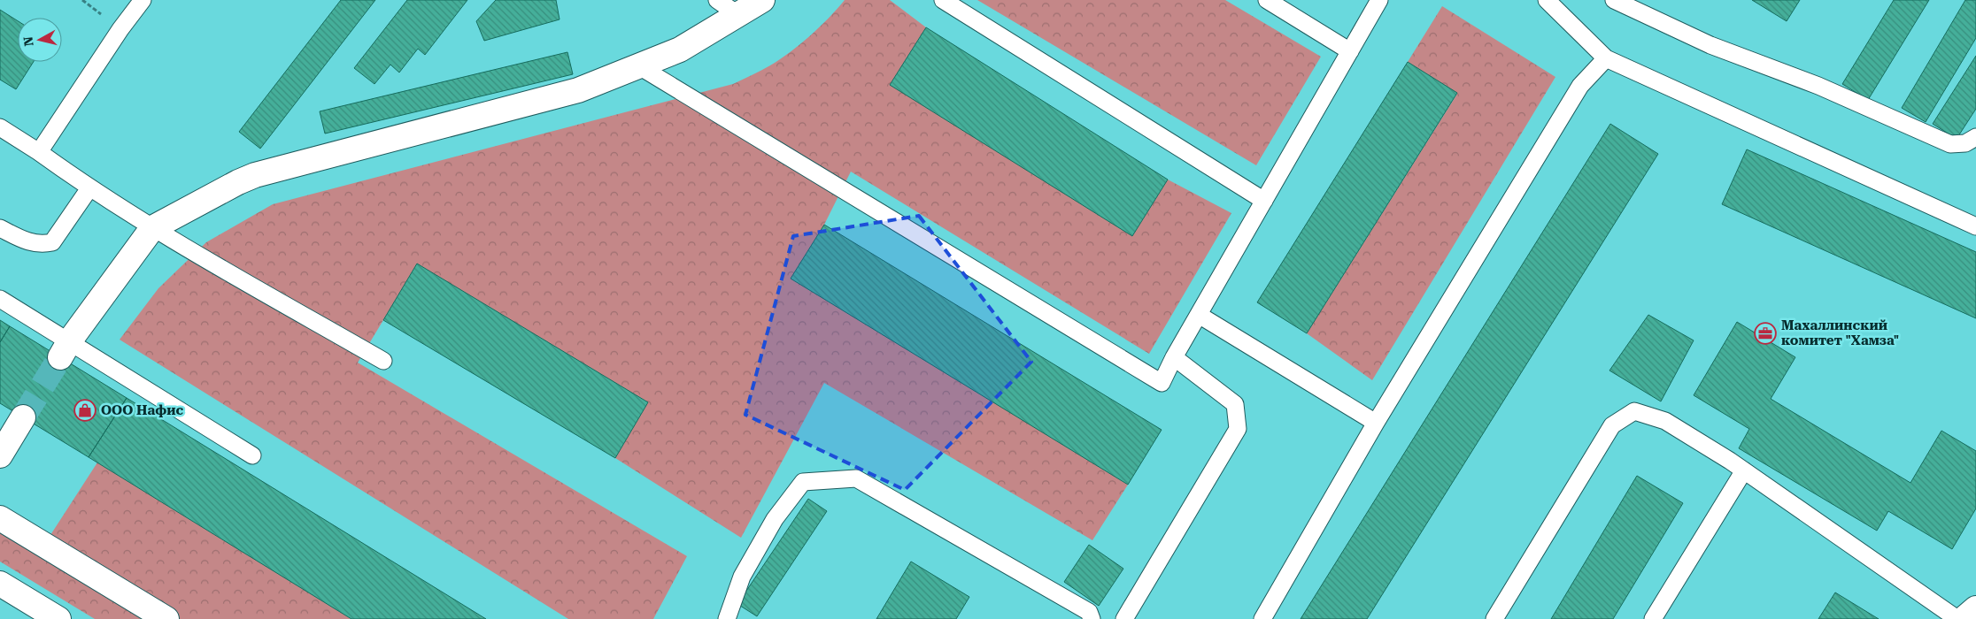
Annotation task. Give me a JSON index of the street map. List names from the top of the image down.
{
  "places": {
    "office": ["Махаллинский комитет \"Хамза\""],
    "shop": ["ООО Нафис"]
  },
  "north": "left"
}
